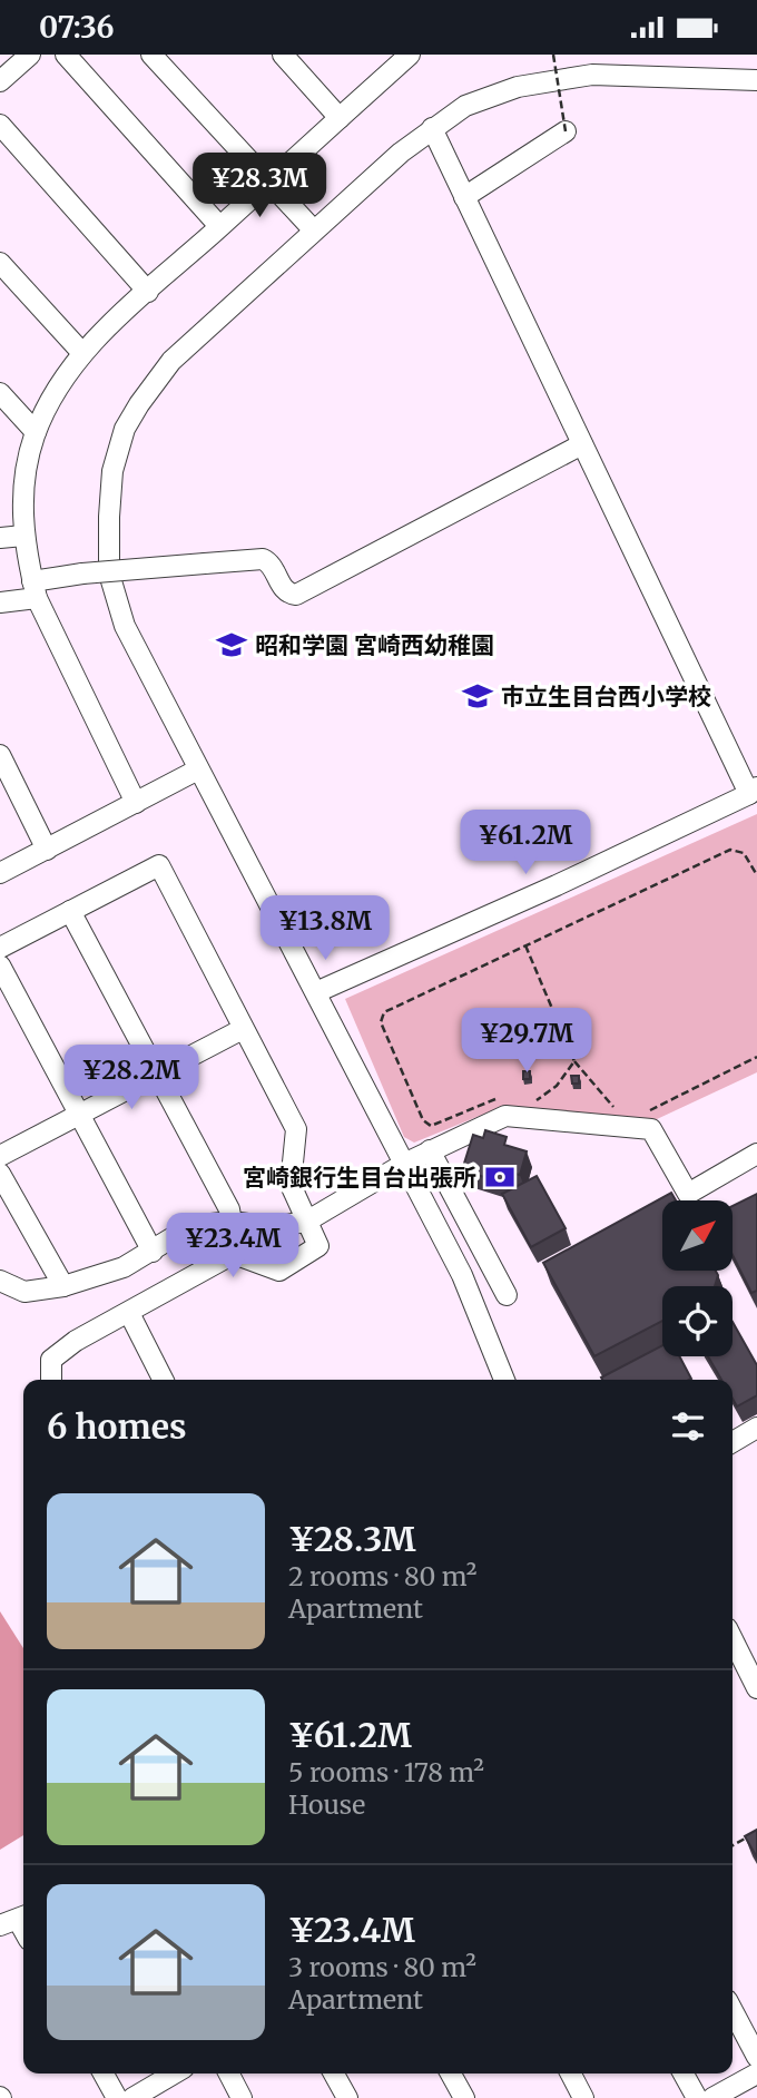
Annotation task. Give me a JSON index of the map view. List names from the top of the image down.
{
  "places": {
    "school or university": ["昭和学園 宮崎西幼稚園", "市立生目台西小学校"],
    "bank": ["宮崎銀行生目台出張所"]
  },
  "north": "top right",
  "page": {
    "status": "07:36",
    "price": [
      "¥28.3M",
      "¥61.2M",
      "¥13.8M",
      "¥29.7M",
      "¥28.2M",
      "¥23.4M"
    ],
    "heading": "6 homes",
    "list": [
      {
        "name": "¥28.3M",
        "note": "2 rooms · 80 m² · Apartment"
      },
      {
        "name": "¥61.2M",
        "note": "5 rooms · 178 m² · House"
      },
      {
        "name": "¥23.4M",
        "note": "3 rooms · 80 m² · Apartment"
      }
    ]
  }
}
